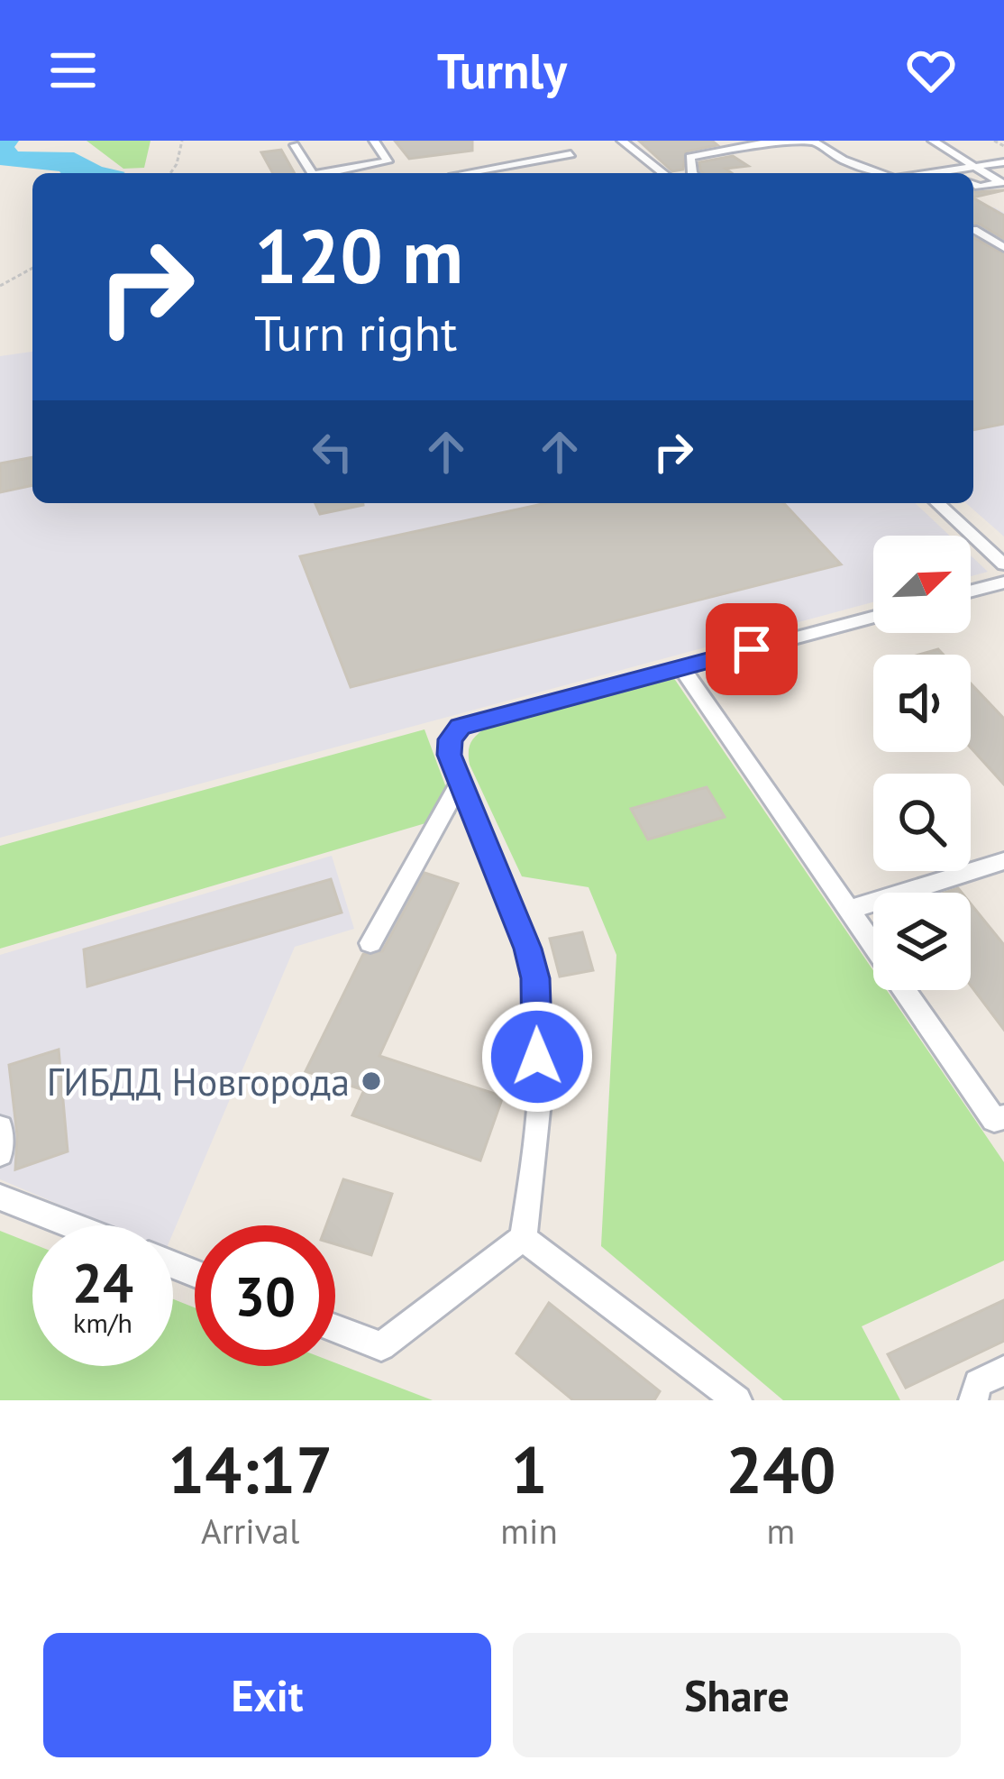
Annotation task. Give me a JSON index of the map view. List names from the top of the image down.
{
  "places": ["ГИБДД Новгорода"],
  "north": "top right",
  "page": {
    "header": "Turnly",
    "turn": ["120 m", "Turn right"],
    "speed": "24 km/h",
    "limit": "30",
    "eta": [
      "14:17",
      "Arrival",
      "1",
      "min",
      "240",
      "m"
    ],
    "buttons": ["Exit", "Share"]
  }
}
